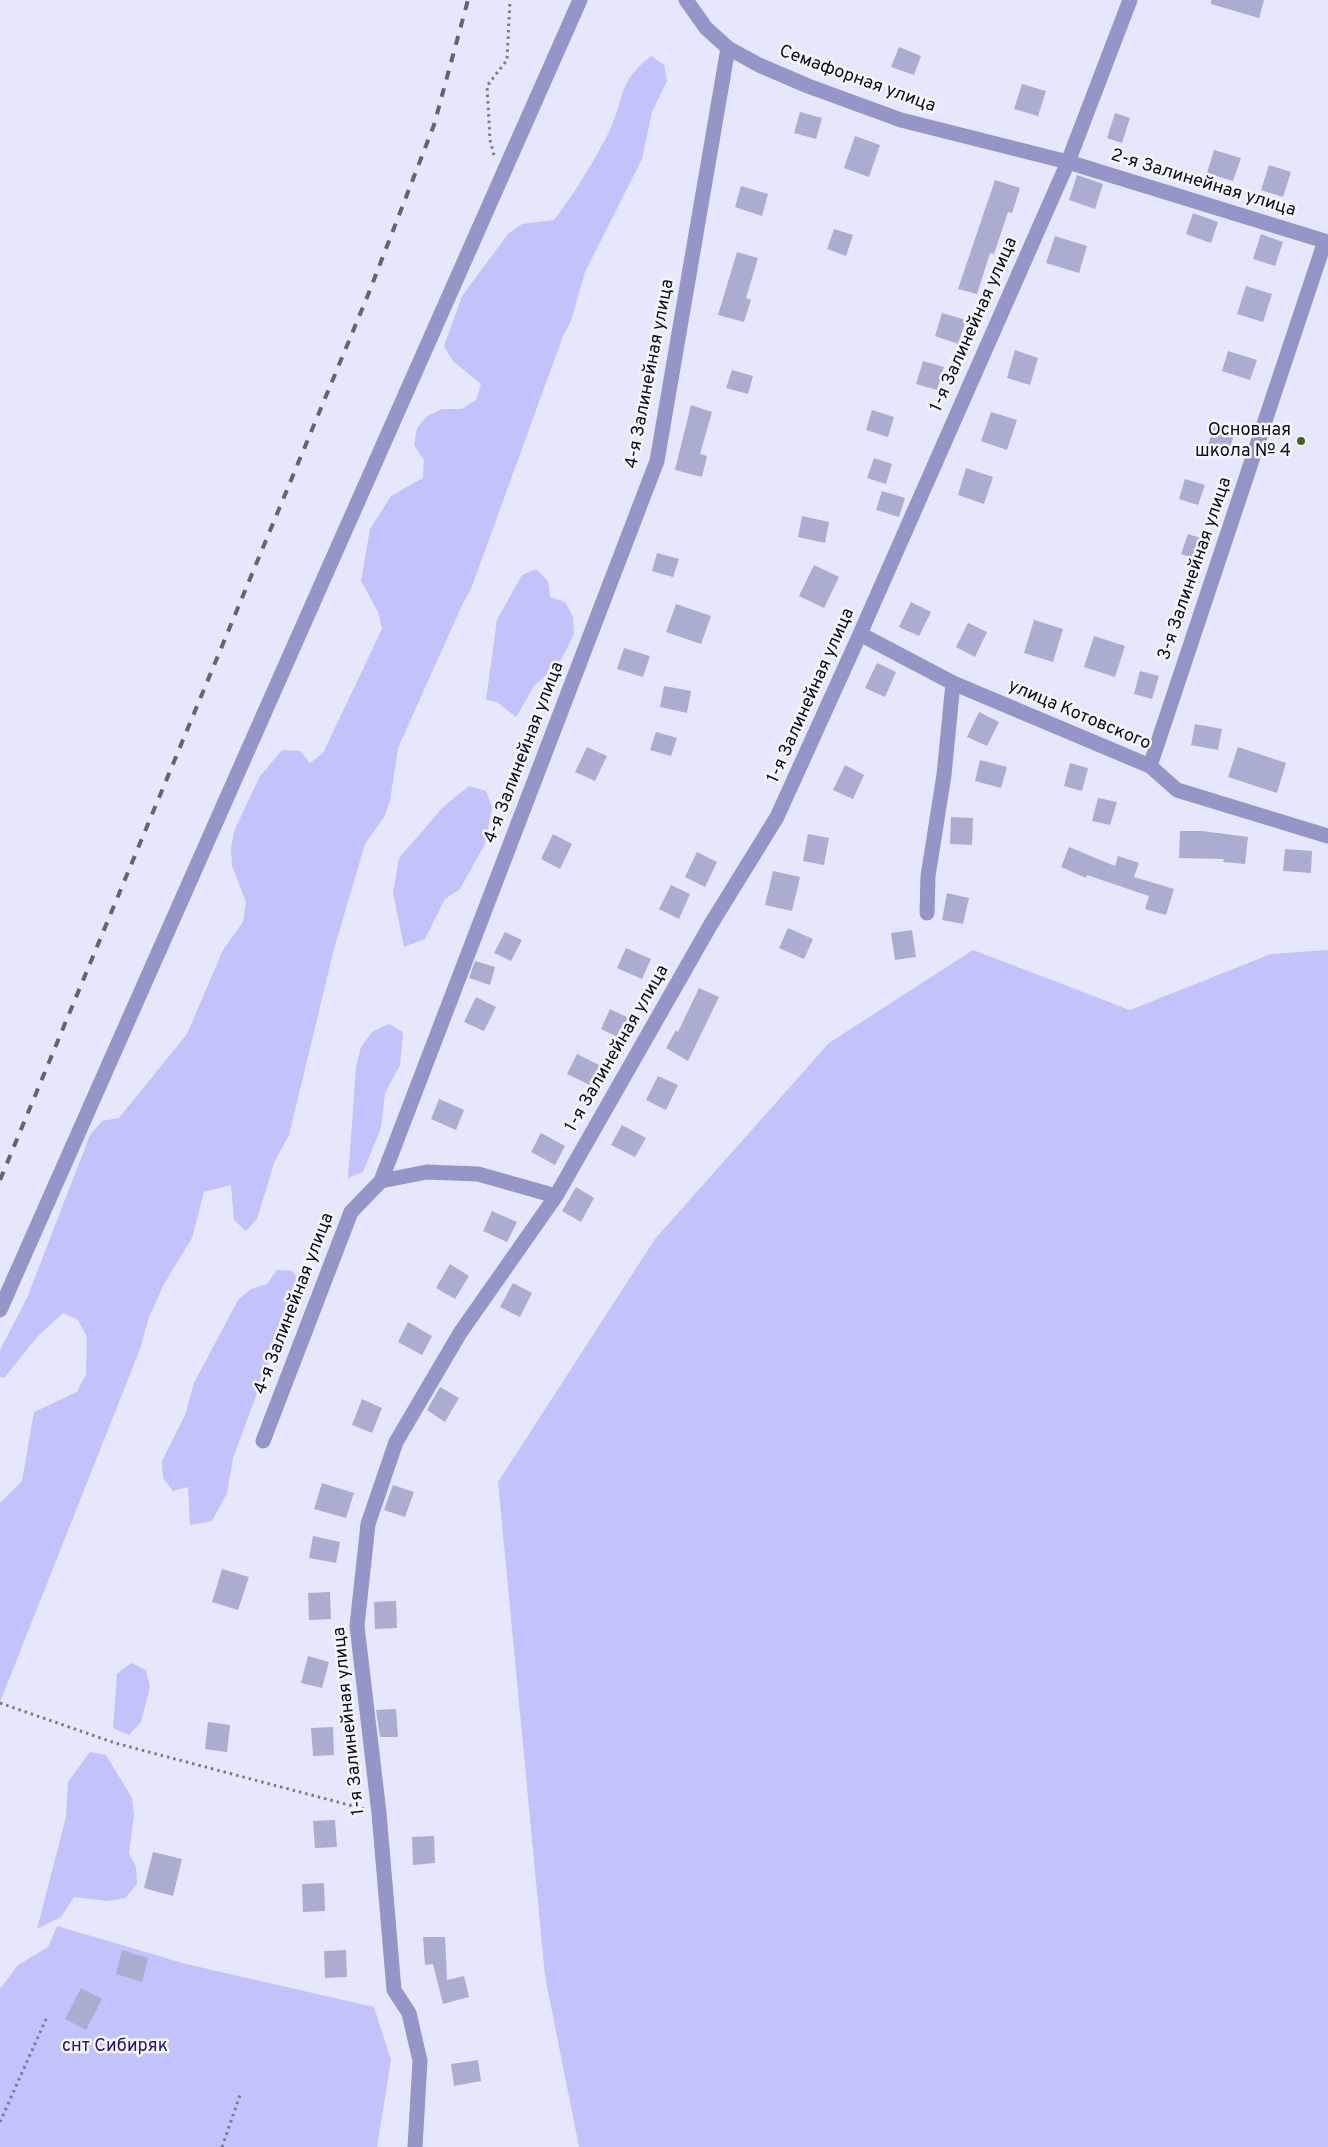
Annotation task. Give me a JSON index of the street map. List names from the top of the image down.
{
  "streets": {
    "street": [
      "Семафорная улица",
      "2-я Залинейная улица",
      "1-я Залинейная улица",
      "4-я Залинейная улица",
      "3-я Залинейная улица",
      "улица Котовского"
    ]
  },
  "crossings": [
    ["Семафорная улица", "2-я Залинейная улица"],
    ["Семафорная улица", "1-я Залинейная улица"],
    ["Семафорная улица", "4-я Залинейная улица"],
    ["2-я Залинейная улица", "1-я Залинейная улица"],
    ["2-я Залинейная улица", "3-я Залинейная улица"],
    ["1-я Залинейная улица", "улица Котовского"],
    ["3-я Залинейная улица", "улица Котовского"]
  ],
  "parks": ["снт Сибиряк"],
  "places": ["Основная школа № 4"]
}
